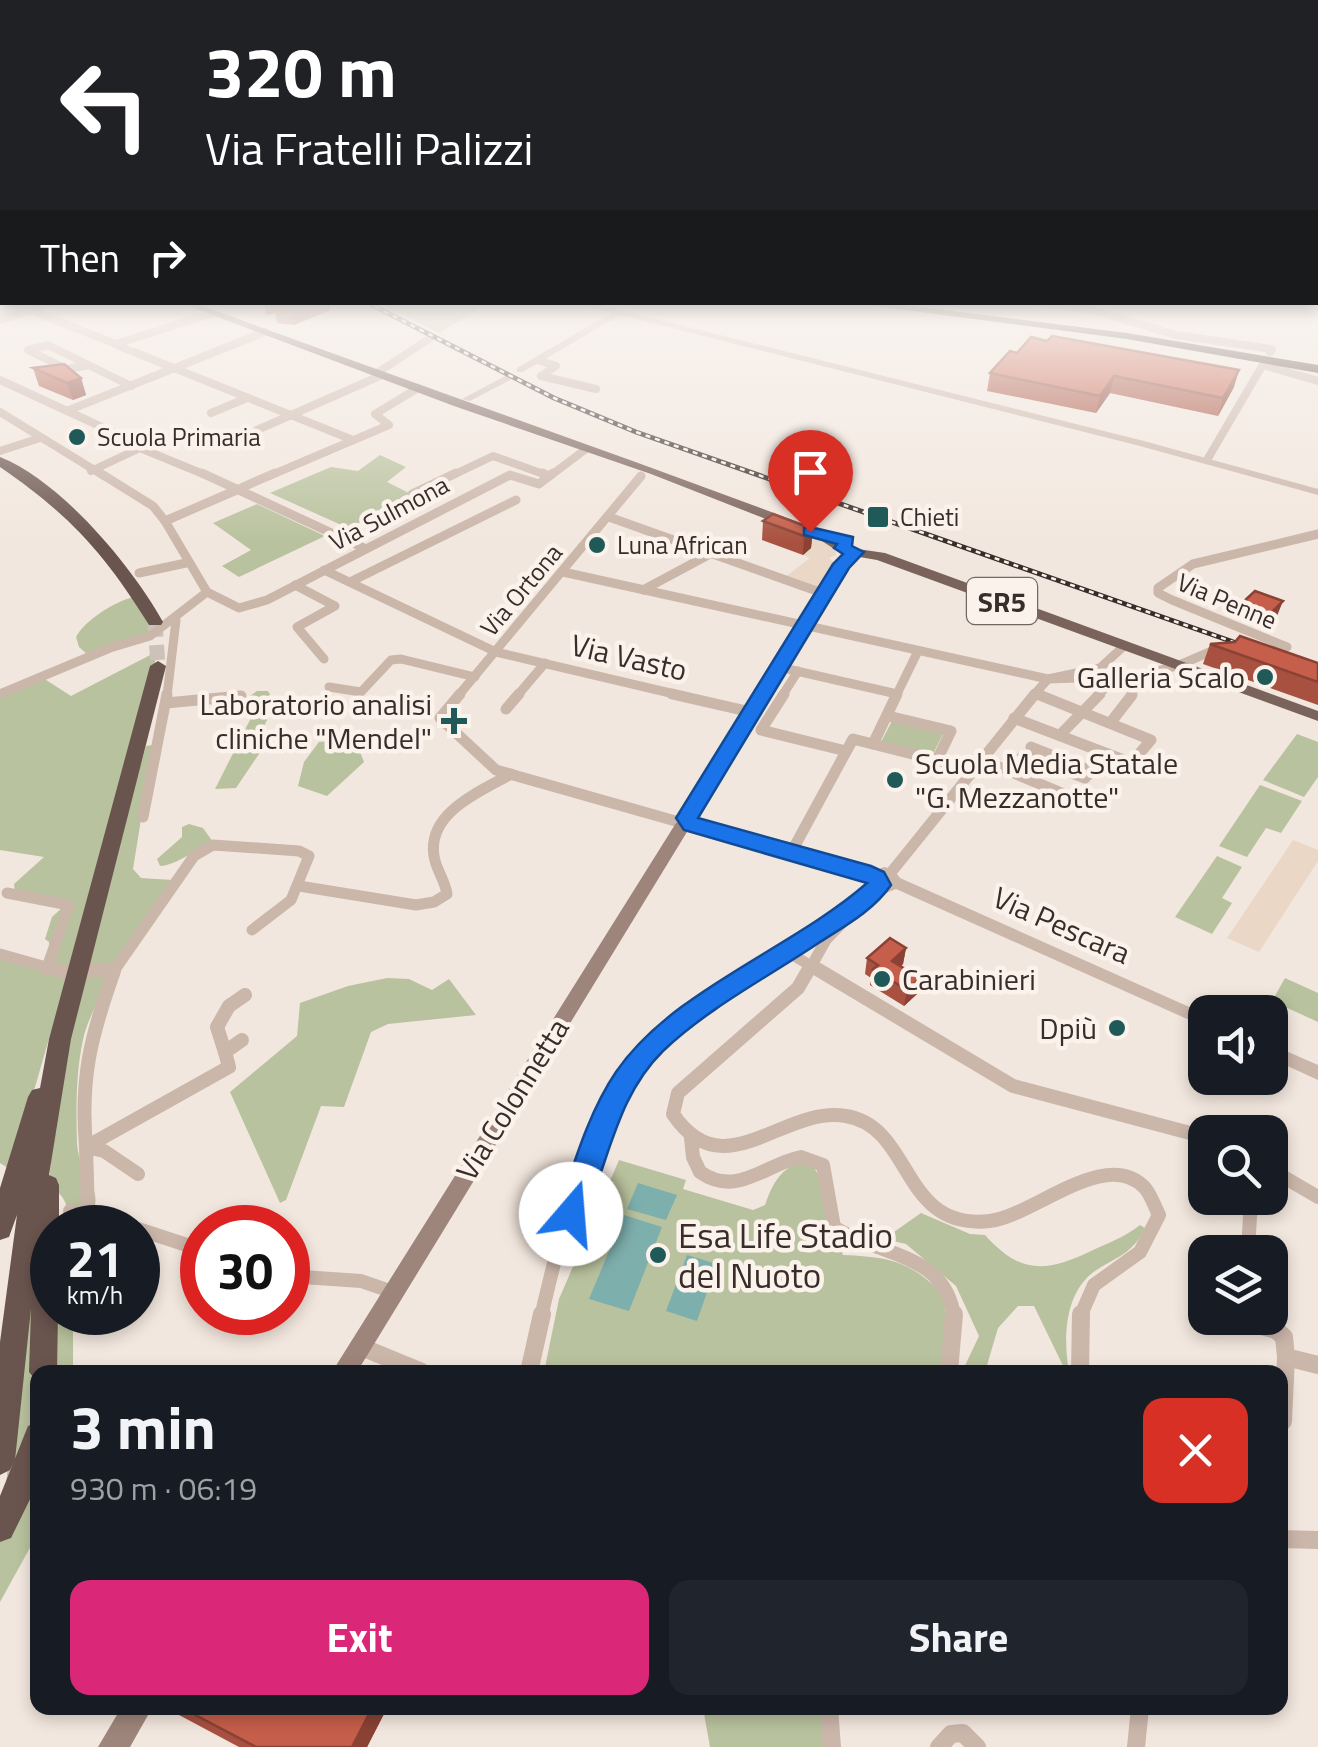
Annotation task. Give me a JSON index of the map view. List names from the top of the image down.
{
  "streets": {
    "main road": ["SR5", "Via Colonnetta"],
    "street": [
      "Via Sulmona",
      "Via Ortona",
      "Via Penne",
      "Via Vasto",
      "Via Pescara"
    ]
  },
  "crossings": [
    ["Via Sulmona", "Via Vasto"],
    ["Via Ortona", "SR5"],
    ["Via Ortona", "Via Vasto"],
    ["SR5", "Via Penne"],
    ["SR5", "Via Colonnetta"],
    ["Via Vasto", "Via Colonnetta"],
    ["Via Pescara", "Via Colonnetta"]
  ],
  "places": {
    "other": [
      "Scuola Primaria",
      "Luna African",
      "Galleria Scalo",
      "Scuola Media Statale \"G. Mezzanotte\"",
      "Carabinieri",
      "Dpiù",
      "Esa Life Stadio del Nuoto"
    ],
    "transit": ["Chieti"],
    "health": ["Laboratorio analisi cliniche \"Mendel\""]
  },
  "page": {
    "turn": ["320 m", "Via Fratelli Palizzi"],
    "then": "Then",
    "speed": "21 km/h",
    "limit": "30",
    "heading": ["3 min", "930 m · 06:19"],
    "buttons": ["Exit", "Share"]
  }
}
